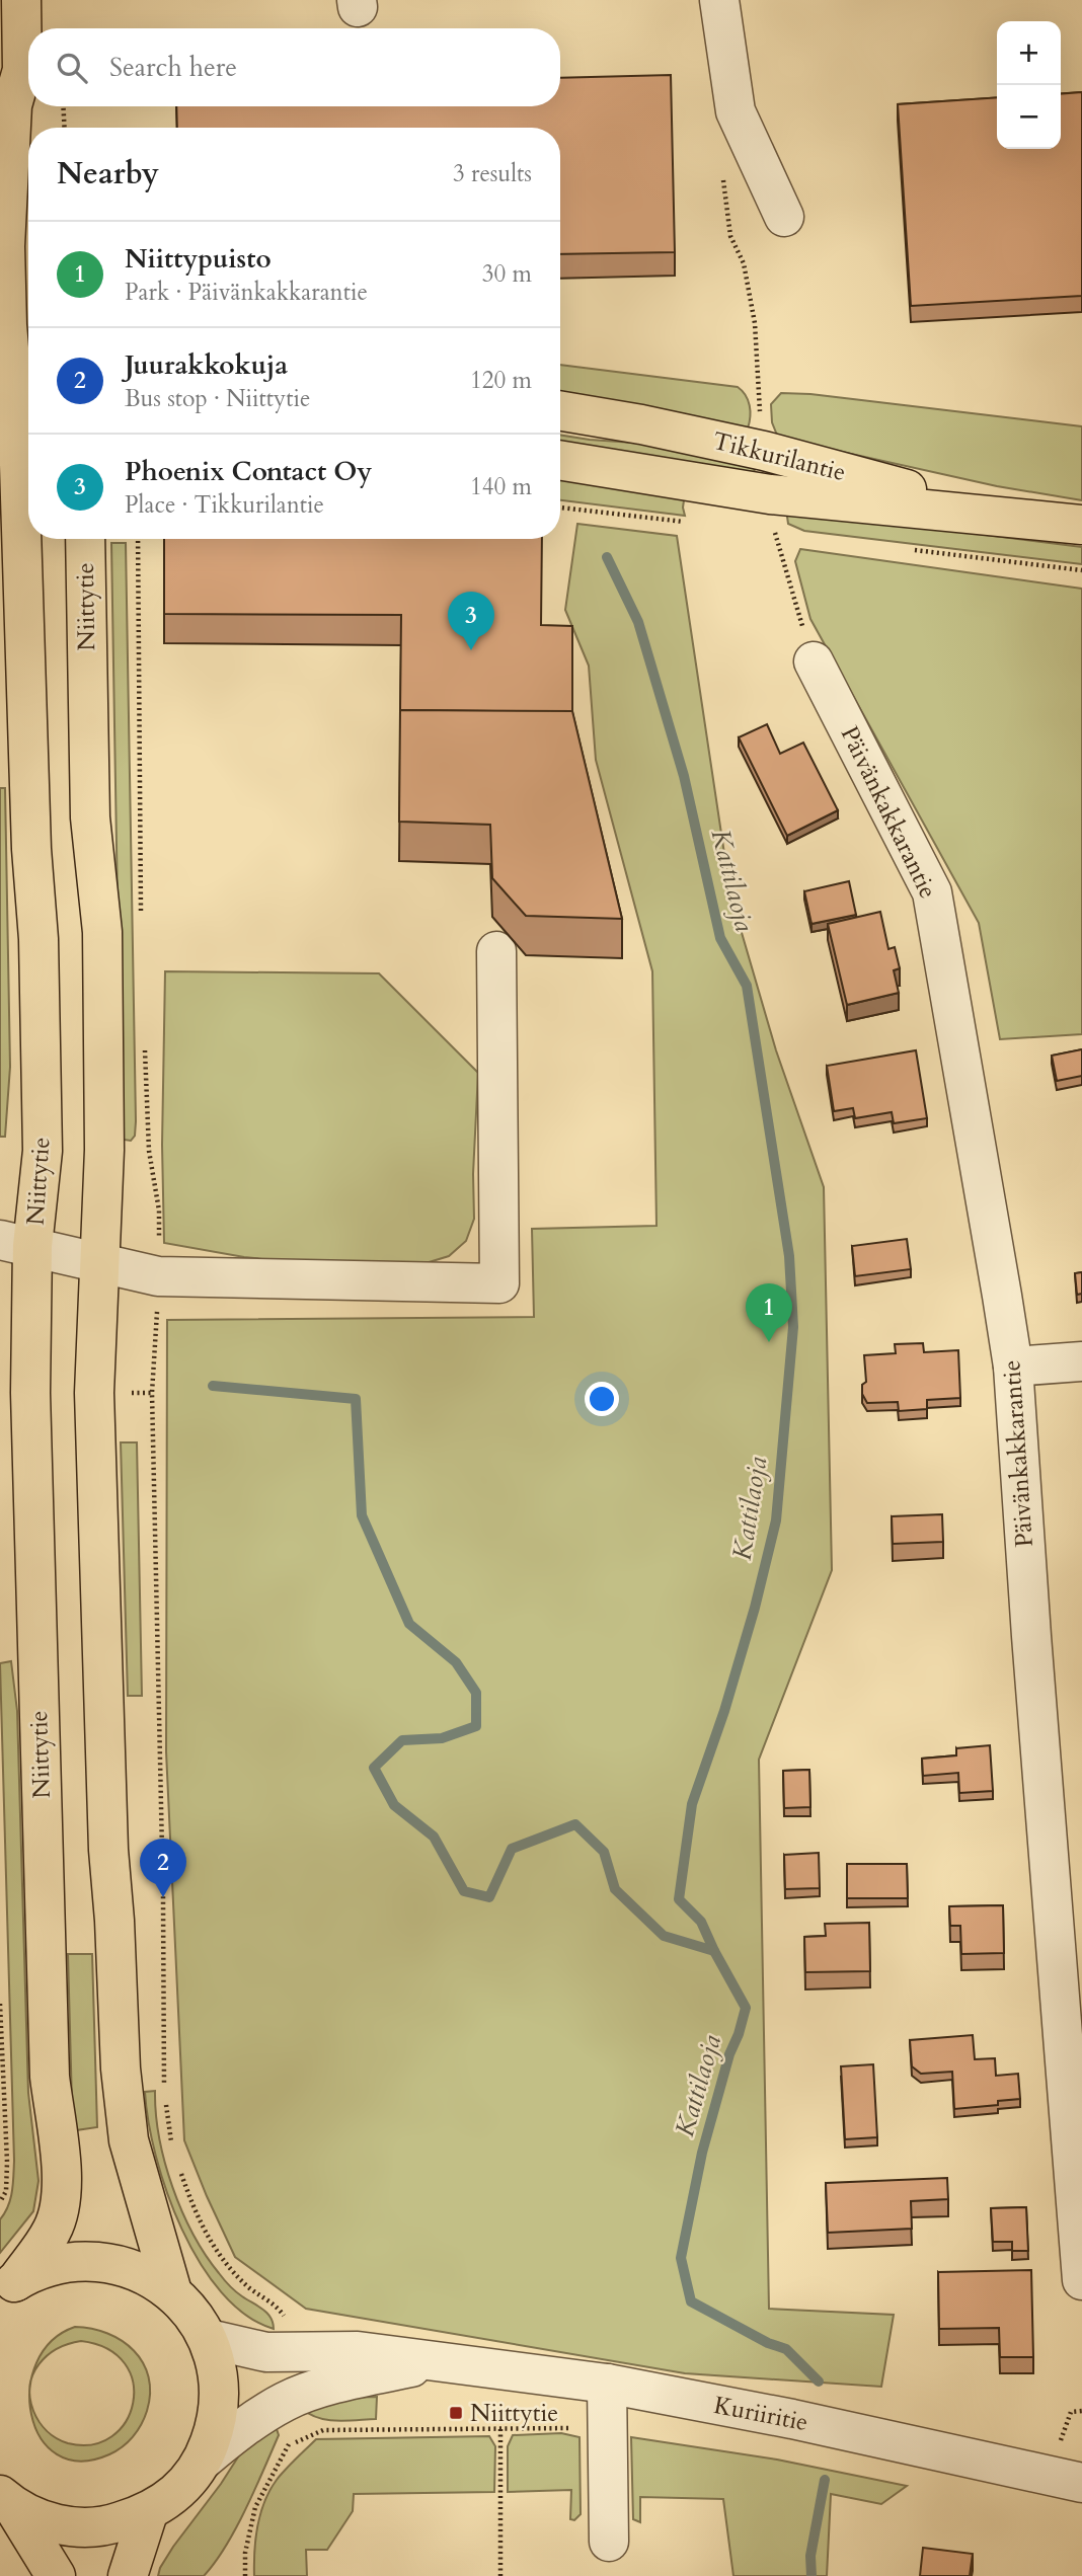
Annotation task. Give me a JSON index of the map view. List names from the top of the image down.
{
  "streets": {
    "main road": ["Tikkurilantie", "Niittytie"],
    "street": ["Päivänkakkarantie", "Kuriiritie"]
  },
  "water": ["Kattilaoja"],
  "places": {
    "transit": ["Niittytie"]
  },
  "page": {
    "map_buttons": ["+", "−"],
    "search": "Search here",
    "heading": ["Nearby", "3 results"],
    "list": [
      {
        "mark": "1",
        "name": "Niittypuisto",
        "note": "Park · Päivänkakkarantie",
        "value": "30 m"
      },
      {
        "mark": "2",
        "name": "Juurakkokuja",
        "note": "Bus stop · Niittytie",
        "value": "120 m"
      },
      {
        "mark": "3",
        "name": "Phoenix Contact Oy",
        "note": "Place · Tikkurilantie",
        "value": "140 m"
      }
    ],
    "pins": ["3", "1", "2"]
  }
}
